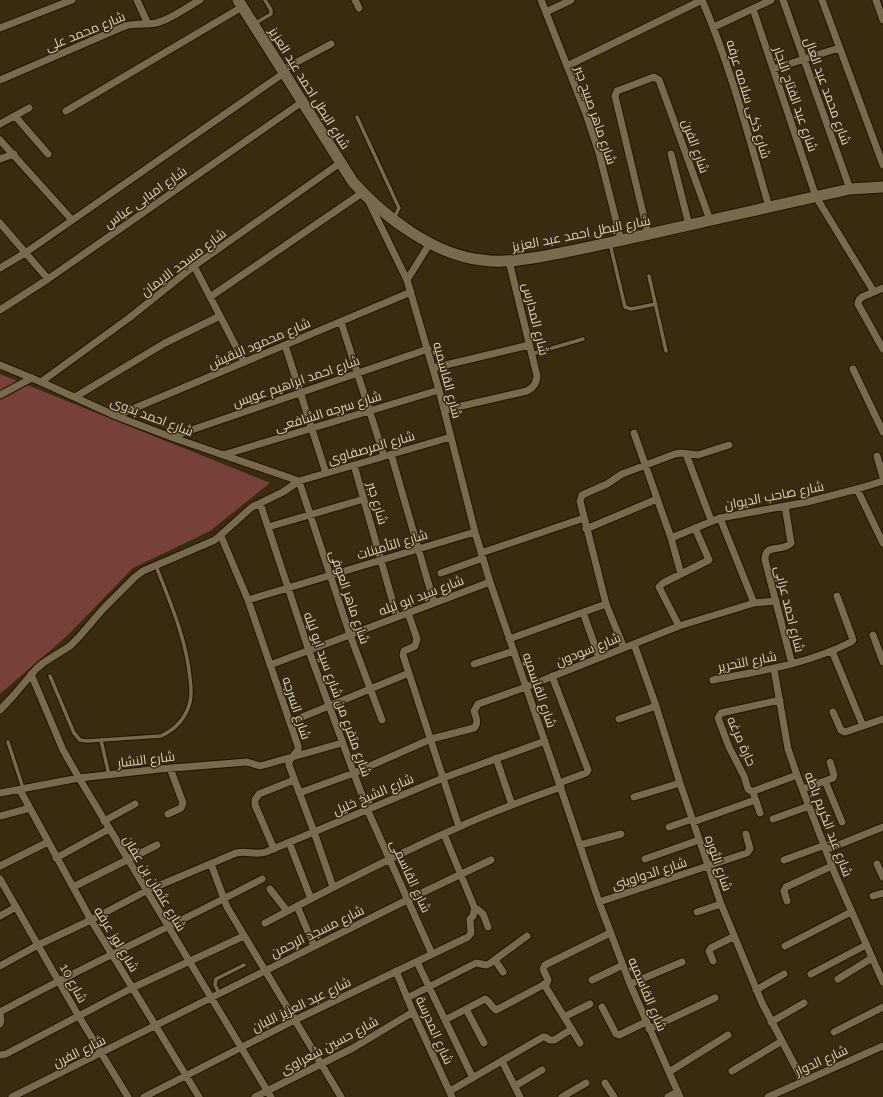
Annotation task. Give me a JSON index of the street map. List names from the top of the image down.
{
  "streets": {
    "main road": ["شارع البطل احمد عبد العزيز"],
    "street": [
      "شارع محمد على",
      "شارع محمد عبد العال",
      "شارع ذكى سلامه عرفه",
      "شارع عبد الفتاح النجار",
      "شارع ماهر صبيح جبر",
      "شارع الفرن",
      "شارع امبابى عباس",
      "شارع مسجد الايمان",
      "شارع المدارس",
      "شارع محمود النقيش",
      "شارع القاسميه",
      "شارع احمد ابراهيم عويس",
      "شارع سرجه الشافعى",
      "شارع احمد بدوى",
      "شارع المرصفاوى",
      "شارع صاحب الديوان",
      "شارع جبر",
      "شارع التأمينات",
      "شارع سيد ابو ليله",
      "شارع ماهر العوفى",
      "شارع احمد عرابى",
      "شارع سودون",
      "شارع التحرير",
      "شارع متفرع من شارع سيد ابو ليله",
      "شارع السرجه",
      "حارة مرغه",
      "شارع النشار",
      "شارع الشيخ خليل",
      "شارع عبد الكريم باطه",
      "شارع الثوره",
      "شارع الدواوينى",
      "شارع القاسمى",
      "شارع عثمان بن عفان",
      "شارع مسجد الرحمن",
      "شارع لوز عرفه",
      "شارع 10",
      "شارع عبد العزيز اللبان",
      "شارع المدرسة",
      "شارع حسين شعراوى",
      "شارع الدوار"
    ]
  },
  "crossings": [
    ["شارع البطل احمد عبد العزيز", "شارع محمد عبد العال"],
    ["شارع البطل احمد عبد العزيز", "شارع ذكى سلامه عرفه"],
    ["شارع البطل احمد عبد العزيز", "شارع عبد الفتاح النجار"],
    ["شارع البطل احمد عبد العزيز", "شارع ماهر صبيح جبر"],
    ["شارع البطل احمد عبد العزيز", "شارع الفرن"],
    ["شارع البطل احمد عبد العزيز", "شارع امبابى عباس"],
    ["شارع البطل احمد عبد العزيز", "شارع مسجد الايمان"],
    ["شارع البطل احمد عبد العزيز", "شارع المدارس"],
    ["شارع البطل احمد عبد العزيز", "شارع القاسميه"],
    ["شارع الفرن", "شارع مسجد الرحمن"],
    ["شارع الفرن", "شارع لوز عرفه"],
    ["شارع الفرن", "شارع 10"],
    ["شارع مسجد الايمان", "شارع احمد بدوى"],
    ["شارع المدارس", "شارع القاسميه"],
    ["شارع محمود النقيش", "شارع القاسميه"],
    ["شارع محمود النقيش", "شارع احمد بدوى"],
    ["شارع القاسميه", "شارع احمد ابراهيم عويس"],
    ["شارع القاسميه", "شارع سرجه الشافعى"],
    ["شارع القاسميه", "شارع المرصفاوى"],
    ["شارع القاسميه", "شارع التأمينات"],
    ["شارع القاسميه", "شارع سيد ابو ليله"],
    ["شارع القاسميه", "شارع سودون"],
    ["شارع القاسميه", "شارع الشيخ خليل"],
    ["شارع القاسميه", "شارع الدواوينى"],
    ["شارع احمد ابراهيم عويس", "شارع احمد بدوى"],
    ["شارع سرجه الشافعى", "شارع احمد بدوى"],
    ["شارع احمد بدوى", "شارع المرصفاوى"],
    ["شارع احمد بدوى", "شارع ماهر العوفى"],
    ["شارع المرصفاوى", "شارع جبر"],
    ["شارع المرصفاوى", "شارع ماهر العوفى"],
    ["شارع صاحب الديوان", "شارع احمد عرابى"],
    ["شارع جبر", "شارع التأمينات"],
    ["شارع جبر", "شارع سيد ابو ليله"],
    ["شارع التأمينات", "شارع ماهر العوفى"],
    ["شارع التأمينات", "شارع متفرع من شارع سيد ابو ليله"],
    ["شارع التأمينات", "شارع السرجه"],
    ["شارع سيد ابو ليله", "شارع ماهر العوفى"],
    ["شارع سيد ابو ليله", "شارع متفرع من شارع سيد ابو ليله"],
    ["شارع سيد ابو ليله", "شارع السرجه"],
    ["شارع احمد عرابى", "شارع سودون"],
    ["شارع احمد عرابى", "شارع التحرير"],
    ["شارع سودون", "شارع متفرع من شارع سيد ابو ليله"],
    ["شارع سودون", "شارع السرجه"],
    ["شارع سودون", "شارع الثوره"],
    ["شارع التحرير", "شارع عبد الكريم باطه"],
    ["شارع متفرع من شارع سيد ابو ليله", "شارع النشار"],
    ["شارع متفرع من شارع سيد ابو ليله", "شارع الشيخ خليل"],
    ["شارع متفرع من شارع سيد ابو ليله", "شارع القاسمى"],
    ["شارع السرجه", "شارع النشار"],
    ["شارع السرجه", "شارع الشيخ خليل"],
    ["حارة مرغه", "شارع عبد الكريم باطه"],
    ["شارع النشار", "شارع عثمان بن عفان"],
    ["شارع النشار", "شارع لوز عرفه"],
    ["شارع الشيخ خليل", "شارع القاسمى"],
    ["شارع الشيخ خليل", "شارع عثمان بن عفان"],
    ["شارع الشيخ خليل", "شارع لوز عرفه"],
    ["شارع الشيخ خليل", "شارع 10"],
    ["شارع الثوره", "شارع الدواوينى"],
    ["شارع الثوره", "شارع الدوار"],
    ["شارع القاسمى", "شارع مسجد الرحمن"],
    ["شارع القاسمى", "شارع عبد العزيز اللبان"],
    ["شارع عثمان بن عفان", "شارع مسجد الرحمن"],
    ["شارع عثمان بن عفان", "شارع عبد العزيز اللبان"],
    ["شارع عثمان بن عفان", "شارع حسين شعراوى"],
    ["شارع مسجد الرحمن", "شارع لوز عرفه"],
    ["شارع لوز عرفه", "شارع عبد العزيز اللبان"],
    ["شارع عبد العزيز اللبان", "شارع المدرسة"],
    ["شارع المدرسة", "شارع حسين شعراوى"]
  ]
}
